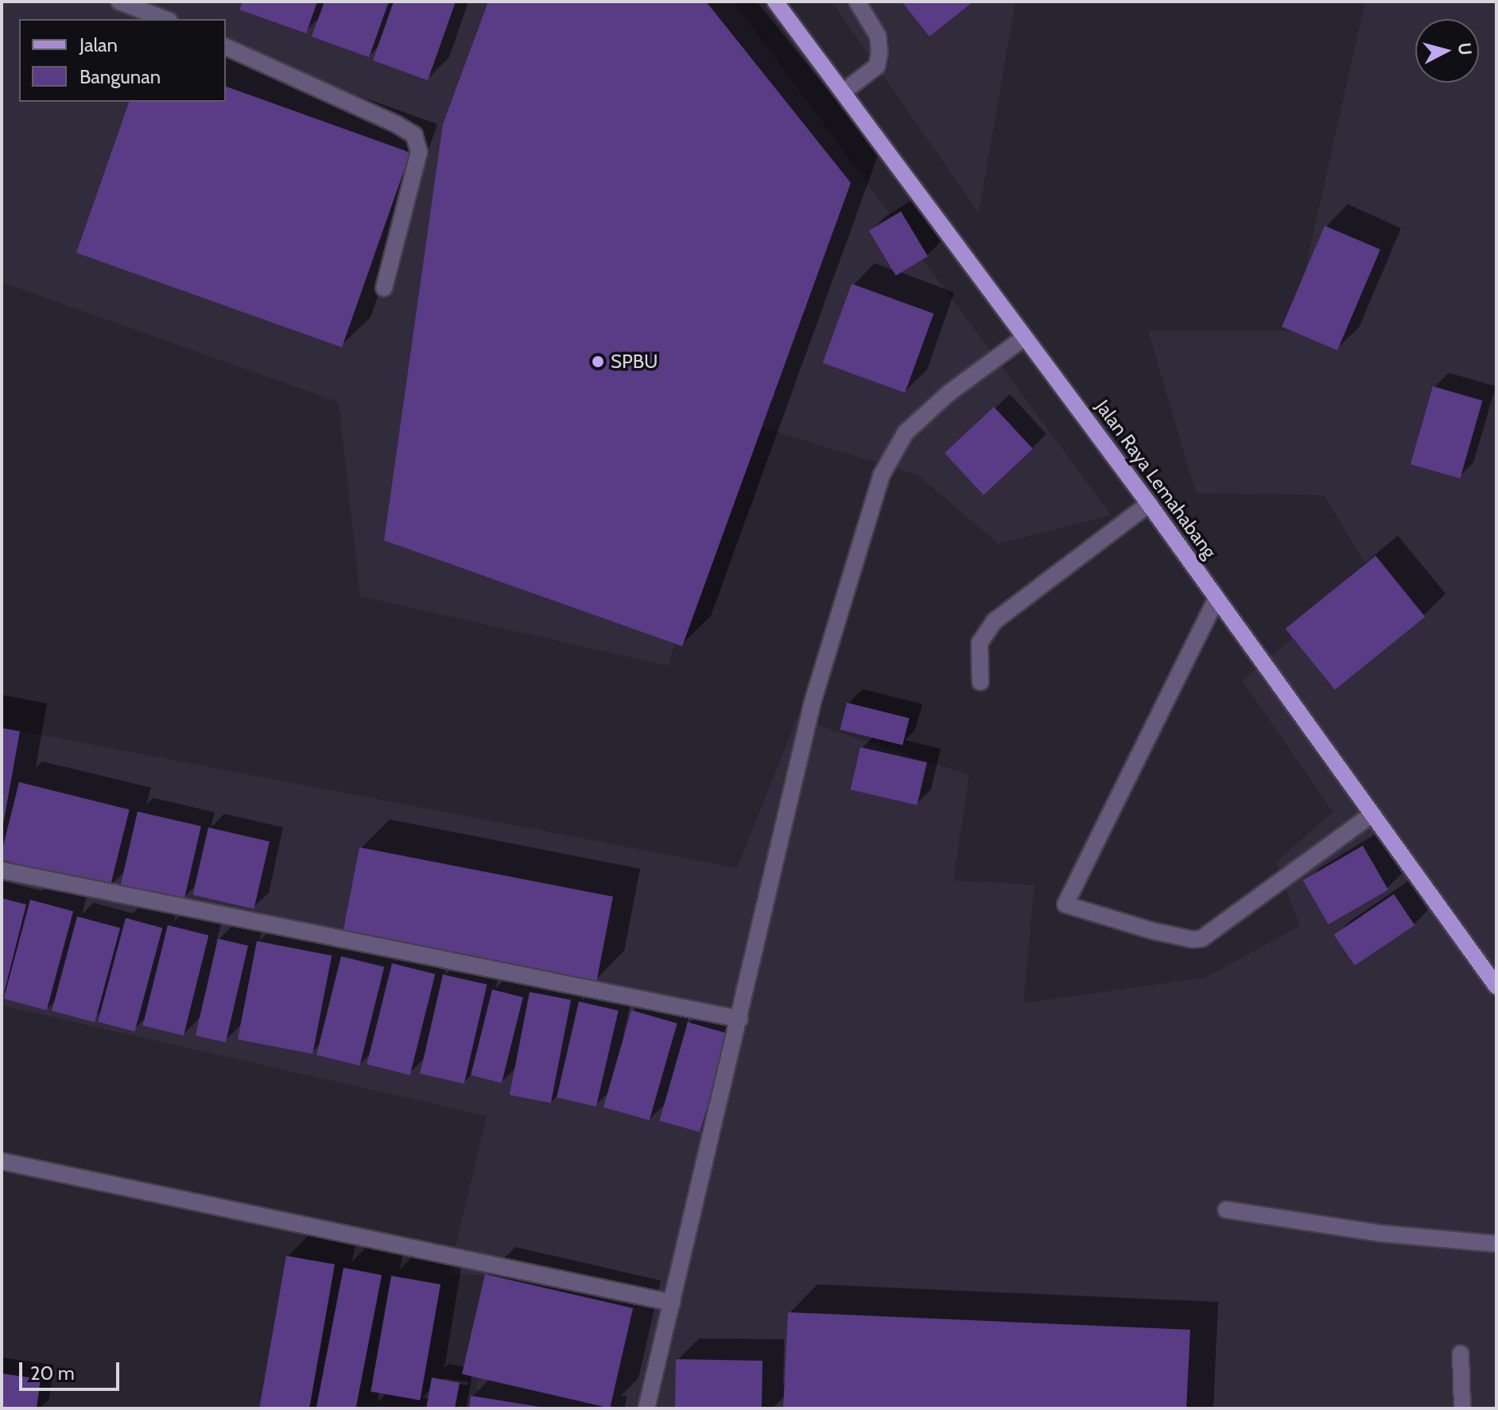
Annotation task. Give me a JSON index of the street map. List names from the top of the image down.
{
  "streets": {
    "main road": ["Jalan Raya Lemahabang"]
  },
  "places": ["SPBU"],
  "legend": ["Jalan", "Bangunan"],
  "scale_bar": "20 m",
  "north": "right"
}
